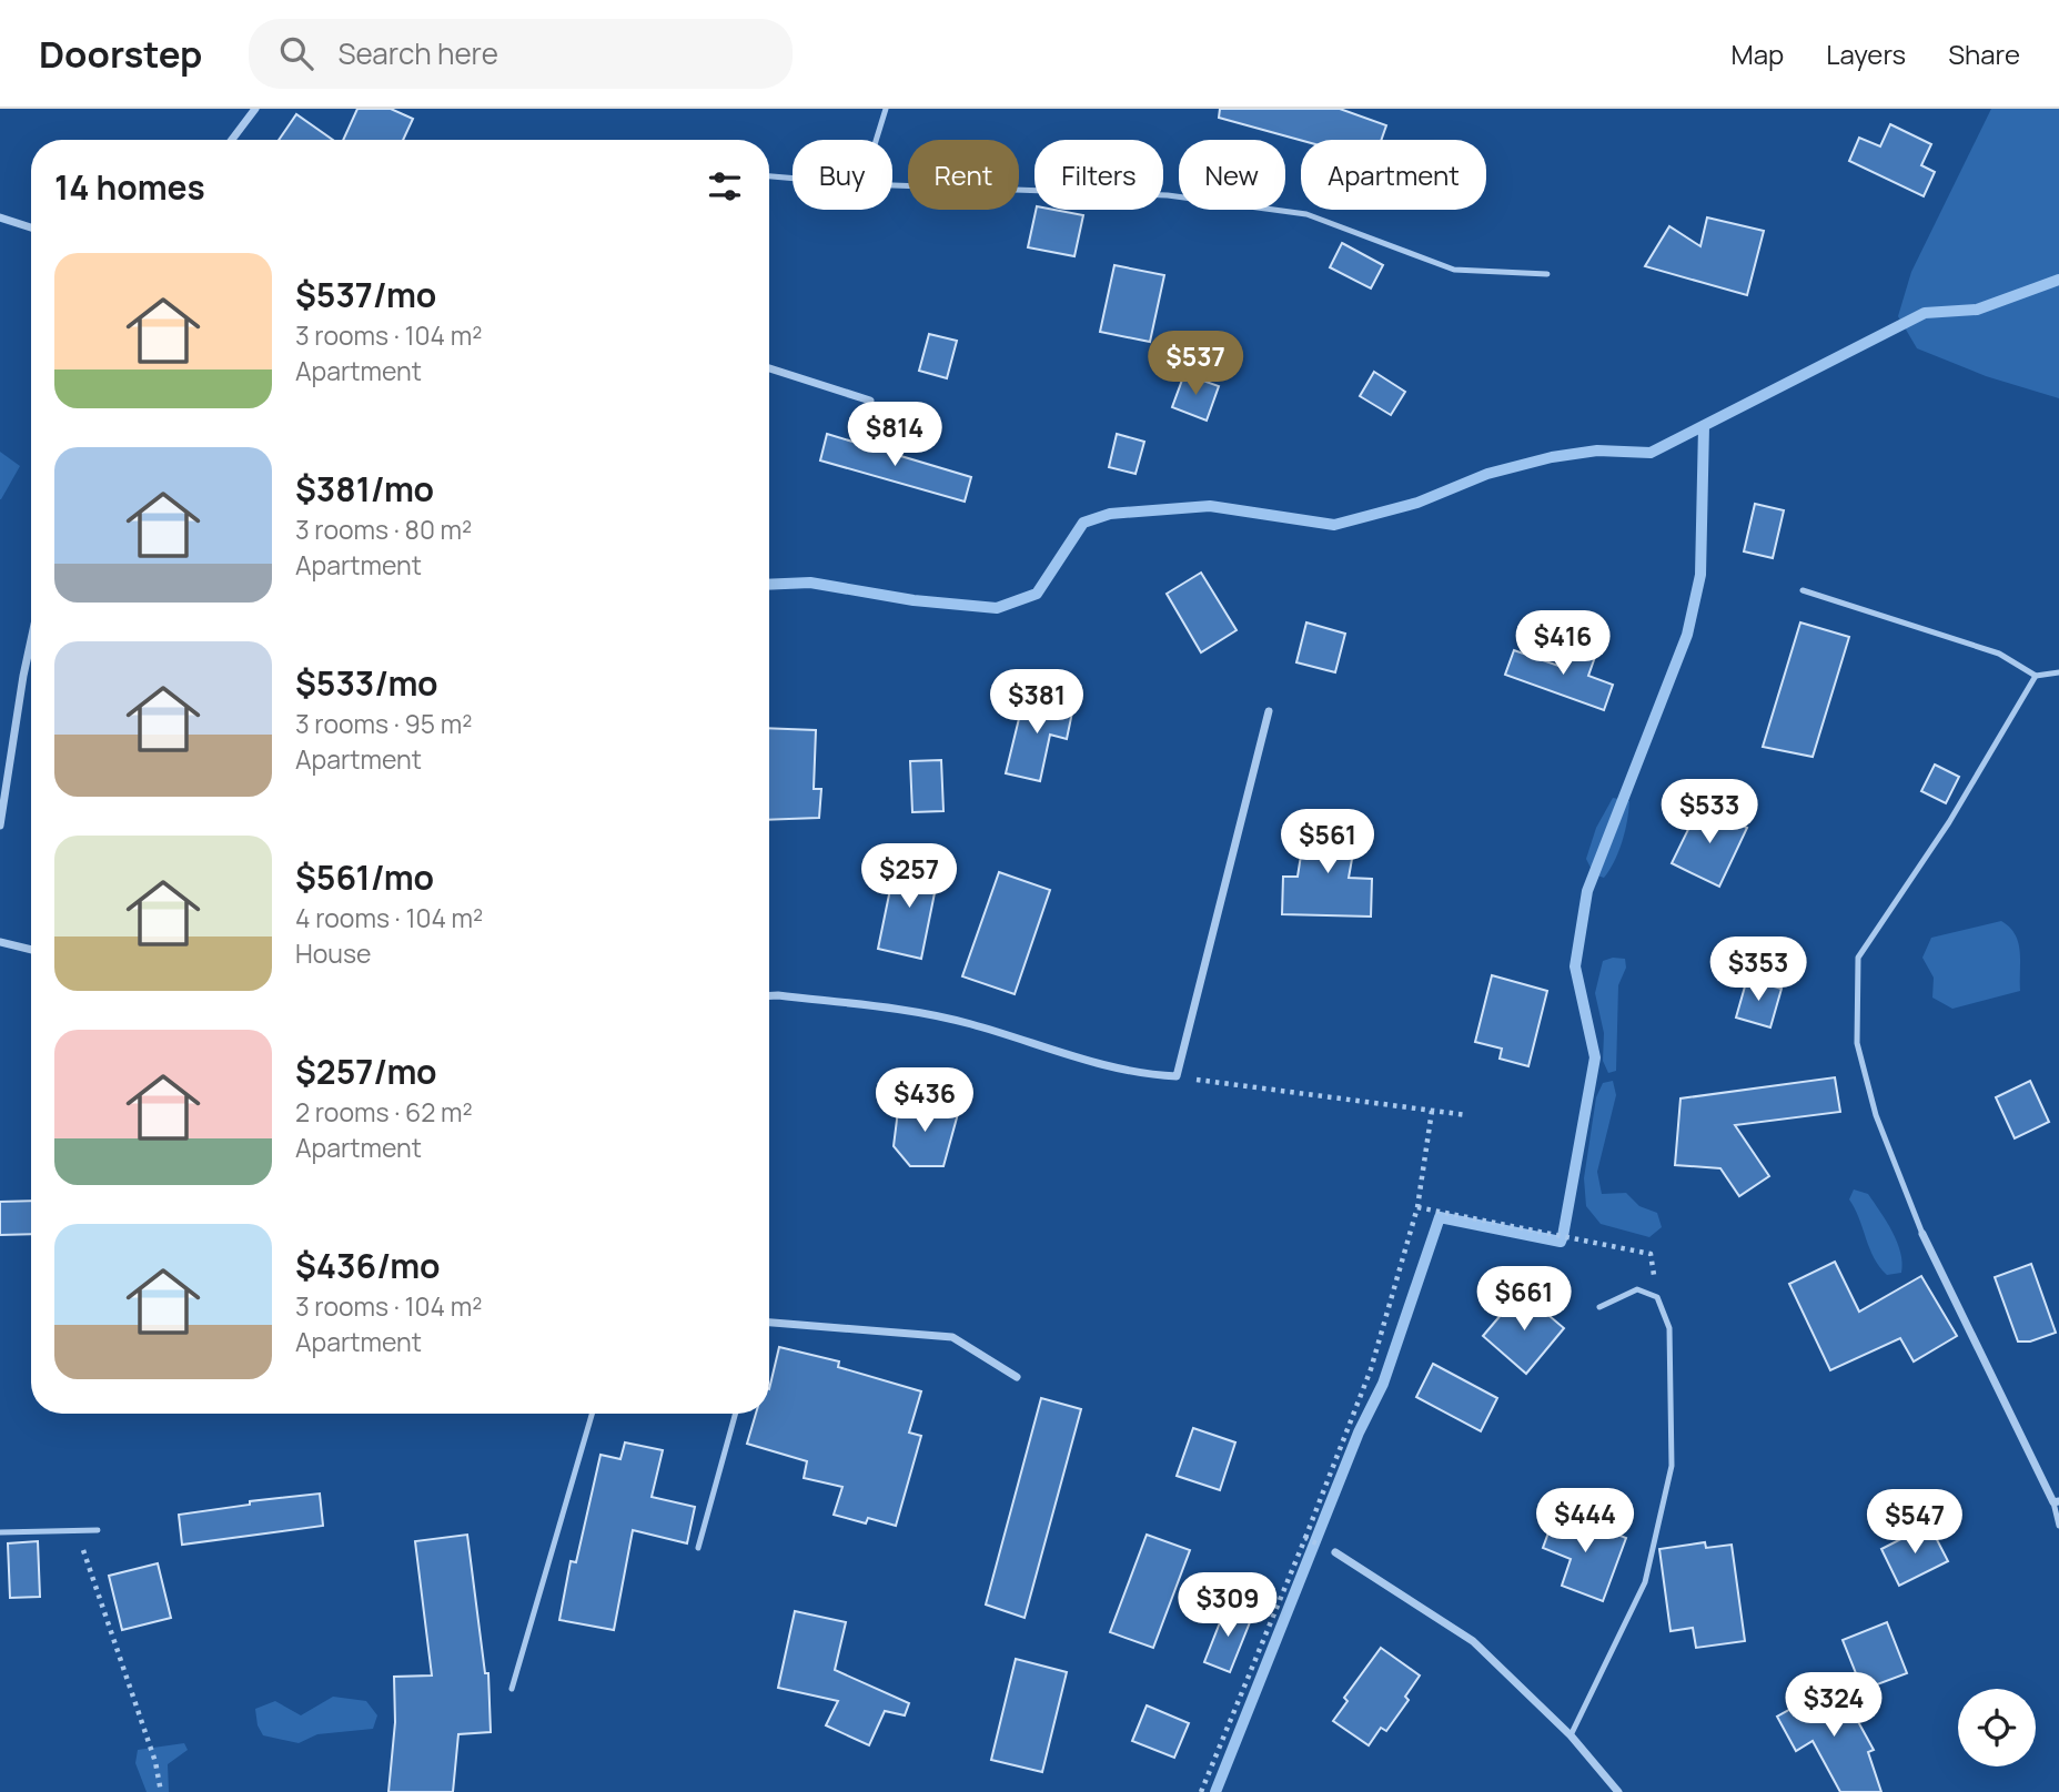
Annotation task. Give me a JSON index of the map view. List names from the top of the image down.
{
  "page": {
    "header": "Doorstep",
    "search": "Search here",
    "nav": ["Map", "Layers", "Share"],
    "chip": [
      "Buy",
      "Rent",
      "Filters",
      "New",
      "Apartment"
    ],
    "heading": "14 homes",
    "list": [
      {
        "name": "$537/mo",
        "note": "3 rooms · 104 m² · Apartment"
      },
      {
        "name": "$381/mo",
        "note": "3 rooms · 80 m² · Apartment"
      },
      {
        "name": "$533/mo",
        "note": "3 rooms · 95 m² · Apartment"
      },
      {
        "name": "$561/mo",
        "note": "4 rooms · 104 m² · House"
      },
      {
        "name": "$257/mo",
        "note": "2 rooms · 62 m² · Apartment"
      },
      {
        "name": "$436/mo",
        "note": "3 rooms · 104 m² · Apartment"
      }
    ],
    "price": [
      "$537",
      "$814",
      "$416",
      "$381",
      "$533",
      "$561",
      "$257",
      "$353",
      "$436",
      "$661",
      "$444",
      "$547",
      "$309",
      "$324"
    ]
  }
}
